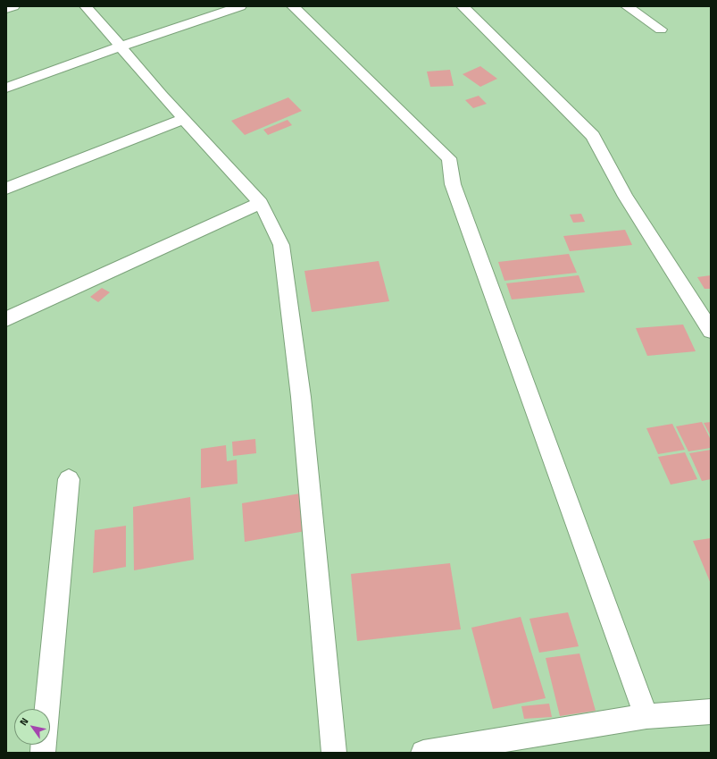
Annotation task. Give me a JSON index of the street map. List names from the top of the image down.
{
  "north": "top left"
}
